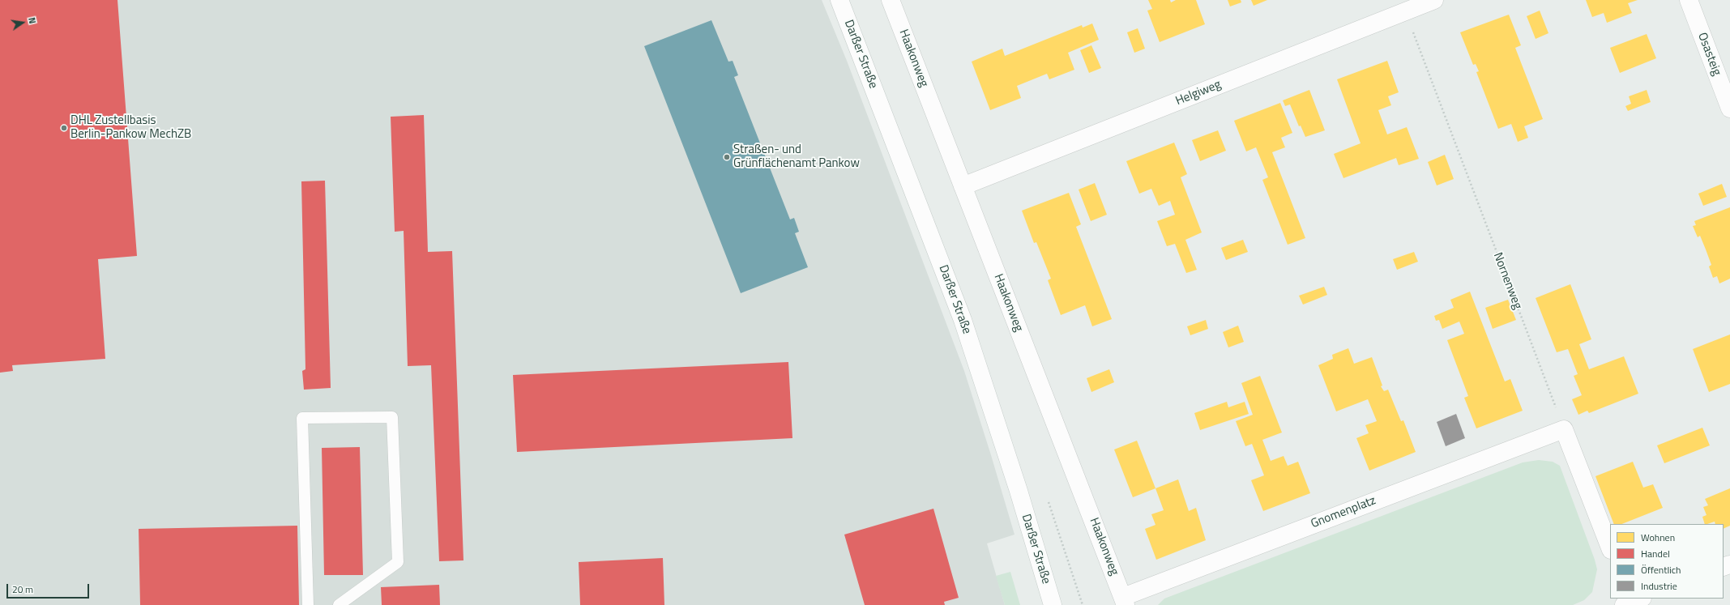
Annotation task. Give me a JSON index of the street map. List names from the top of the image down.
{
  "streets": {
    "street": [
      "Darßer Straße",
      "Osasteig",
      "Haakonweg",
      "Helgiweg",
      "Gnomenplatz"
    ],
    "path": ["Nornenweg"]
  },
  "crossings": [
    ["Haakonweg", "Helgiweg"],
    ["Haakonweg", "Gnomenplatz"],
    ["Helgiweg", "Nornenweg"],
    ["Nornenweg", "Gnomenplatz"]
  ],
  "places": ["DHL Zustellbasis Berlin-Pankow MechZB", "Straßen- und Grünflächenamt Pankow"],
  "legend": [
    "Wohnen",
    "Handel",
    "Öffentlich",
    "Industrie"
  ],
  "scale_bar": "20 m",
  "north": "right"
}
